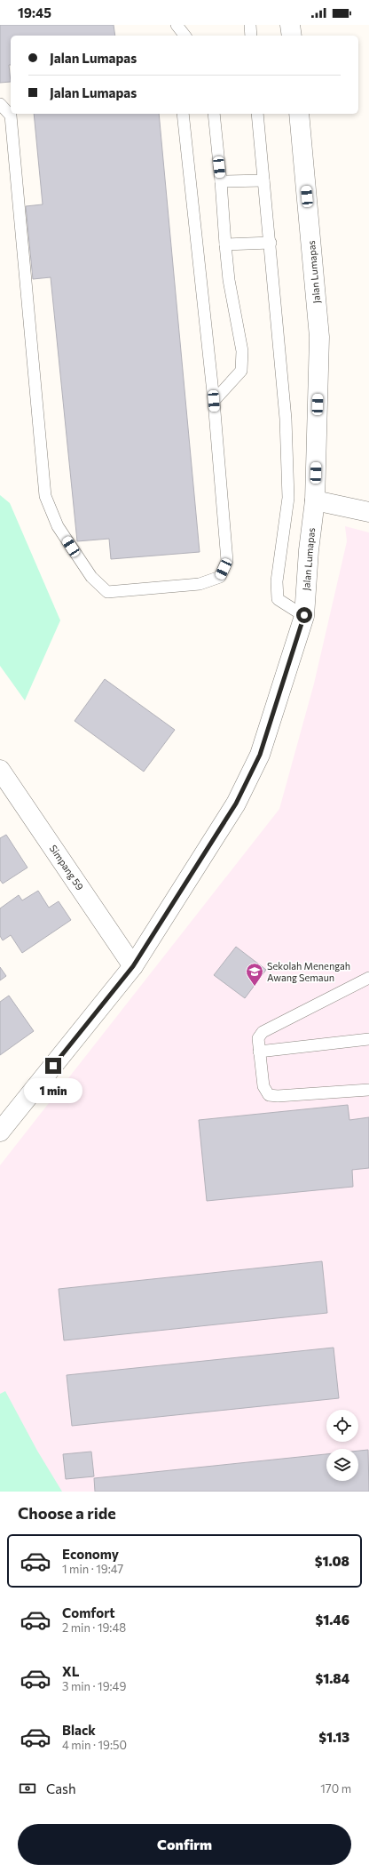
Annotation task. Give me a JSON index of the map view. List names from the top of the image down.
{
  "streets": {
    "main road": ["Jalan Lumapas", "Simpang 59"]
  },
  "crossings": [
    ["Jalan Lumapas", "Simpang 59"]
  ],
  "places": {
    "school or university": ["Sekolah Menengah Awang Semaun"]
  },
  "page": {
    "status": "19:45",
    "banner": ["Jalan Lumapas", "Jalan Lumapas"],
    "bubble": "1 min",
    "heading": "Choose a ride",
    "list": [
      {
        "name": "Economy",
        "note": "1 min · 19:47",
        "value": "$1.08"
      },
      {
        "name": "Comfort",
        "note": "2 min · 19:48",
        "value": "$1.46"
      },
      {
        "name": "XL",
        "note": "3 min · 19:49",
        "value": "$1.84"
      },
      {
        "name": "Black",
        "note": "4 min · 19:50",
        "value": "$1.13"
      }
    ],
    "pay": ["Cash", "170 m"],
    "buttons": "Confirm"
  }
}
